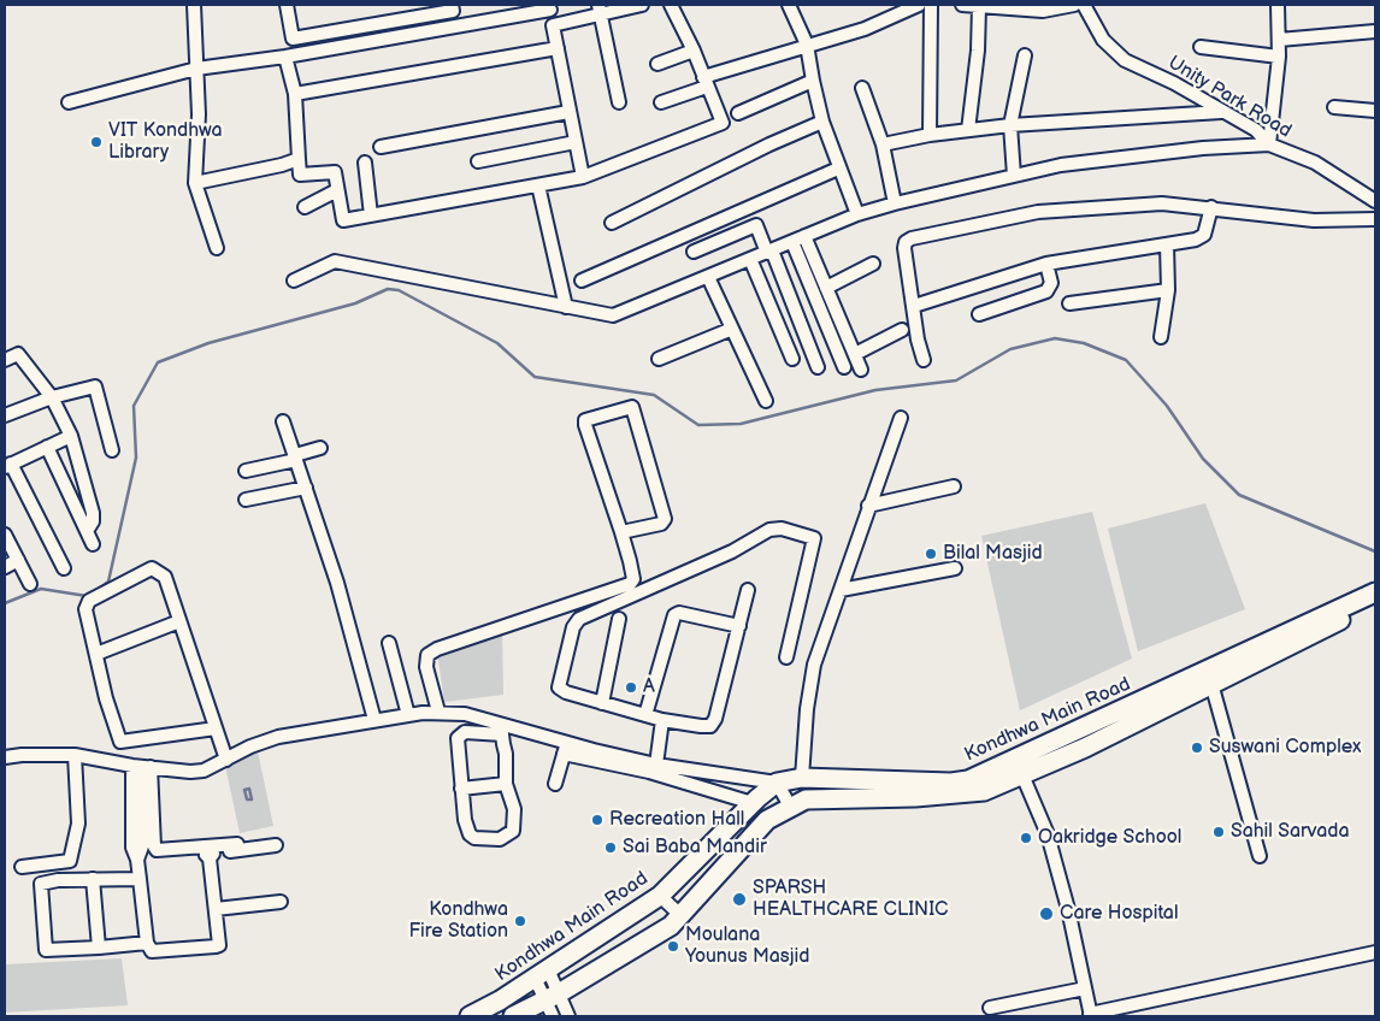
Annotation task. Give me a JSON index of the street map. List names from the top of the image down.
{
  "streets": {
    "main road": ["Kondhwa Main Road"],
    "street": ["Unity Park Road"]
  },
  "places": [
    "VIT Kondhwa Library",
    "Bilal Masjid",
    "A",
    "Suswani Complex",
    "Recreation Hall",
    "Sahil Sarvada",
    "Oakridge School",
    "Sai Baba Mandir",
    "SPARSH HEALTHCARE CLINIC",
    "Care Hospital",
    "Kondhwa Fire Station",
    "Moulana Younus Masjid"
  ]
}
